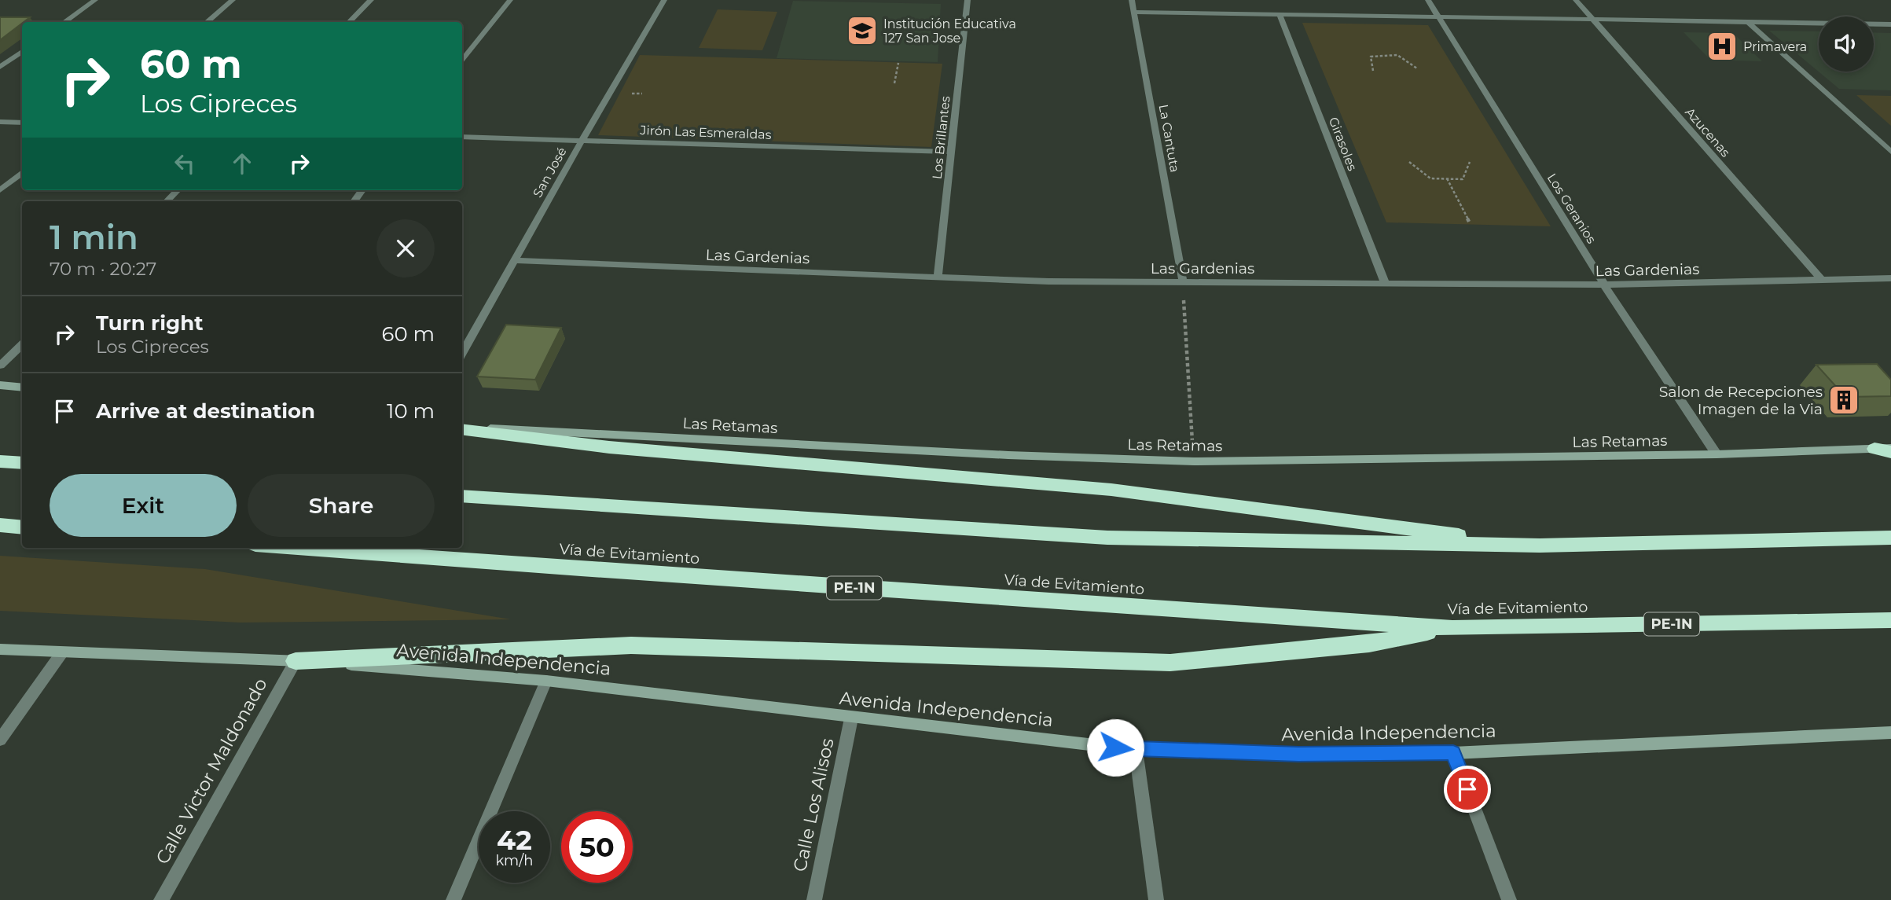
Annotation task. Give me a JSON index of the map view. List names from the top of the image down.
{
  "streets": {
    "highway": ["Vía de Evitamiento", "PE-1N"],
    "main road": ["Las Retamas", "Avenida Independencia"],
    "street": [
      "Jirón Las Esmeraldas",
      "Azucenas",
      "Los Brillantes",
      "La Cantuta",
      "Girasoles",
      "San José",
      "Los Geranios",
      "Las Gardenias",
      "Calle Victor Maldonado",
      "Calle Los Alisos"
    ]
  },
  "crossings": [
    ["Jirón Las Esmeraldas", "Los Brillantes"],
    ["Jirón Las Esmeraldas", "San José"],
    ["Azucenas", "Las Gardenias"],
    ["Los Brillantes", "Las Gardenias"],
    ["La Cantuta", "Las Gardenias"],
    ["Girasoles", "Las Gardenias"],
    ["San José", "Las Gardenias"],
    ["Los Geranios", "Las Gardenias"],
    ["Los Geranios", "Las Retamas"],
    ["Avenida Independencia", "Calle Victor Maldonado"],
    ["Avenida Independencia", "Calle Los Alisos"]
  ],
  "places": {
    "school or university": ["Institución Educativa 127 San Jose"],
    "hospital": ["Primavera"],
    "building": ["Salon de Recepciones Imagen de la Via"]
  },
  "page": {
    "turn": ["60 m", "Los Cipreces"],
    "heading": ["1 min", "70 m · 20:27"],
    "list": [
      {
        "name": "Turn right",
        "note": "Los Cipreces",
        "value": "60 m"
      },
      {
        "name": "Arrive at destination",
        "value": "10 m"
      }
    ],
    "buttons": ["Exit", "Share"],
    "speed": "42 km/h",
    "limit": "50"
  }
}
